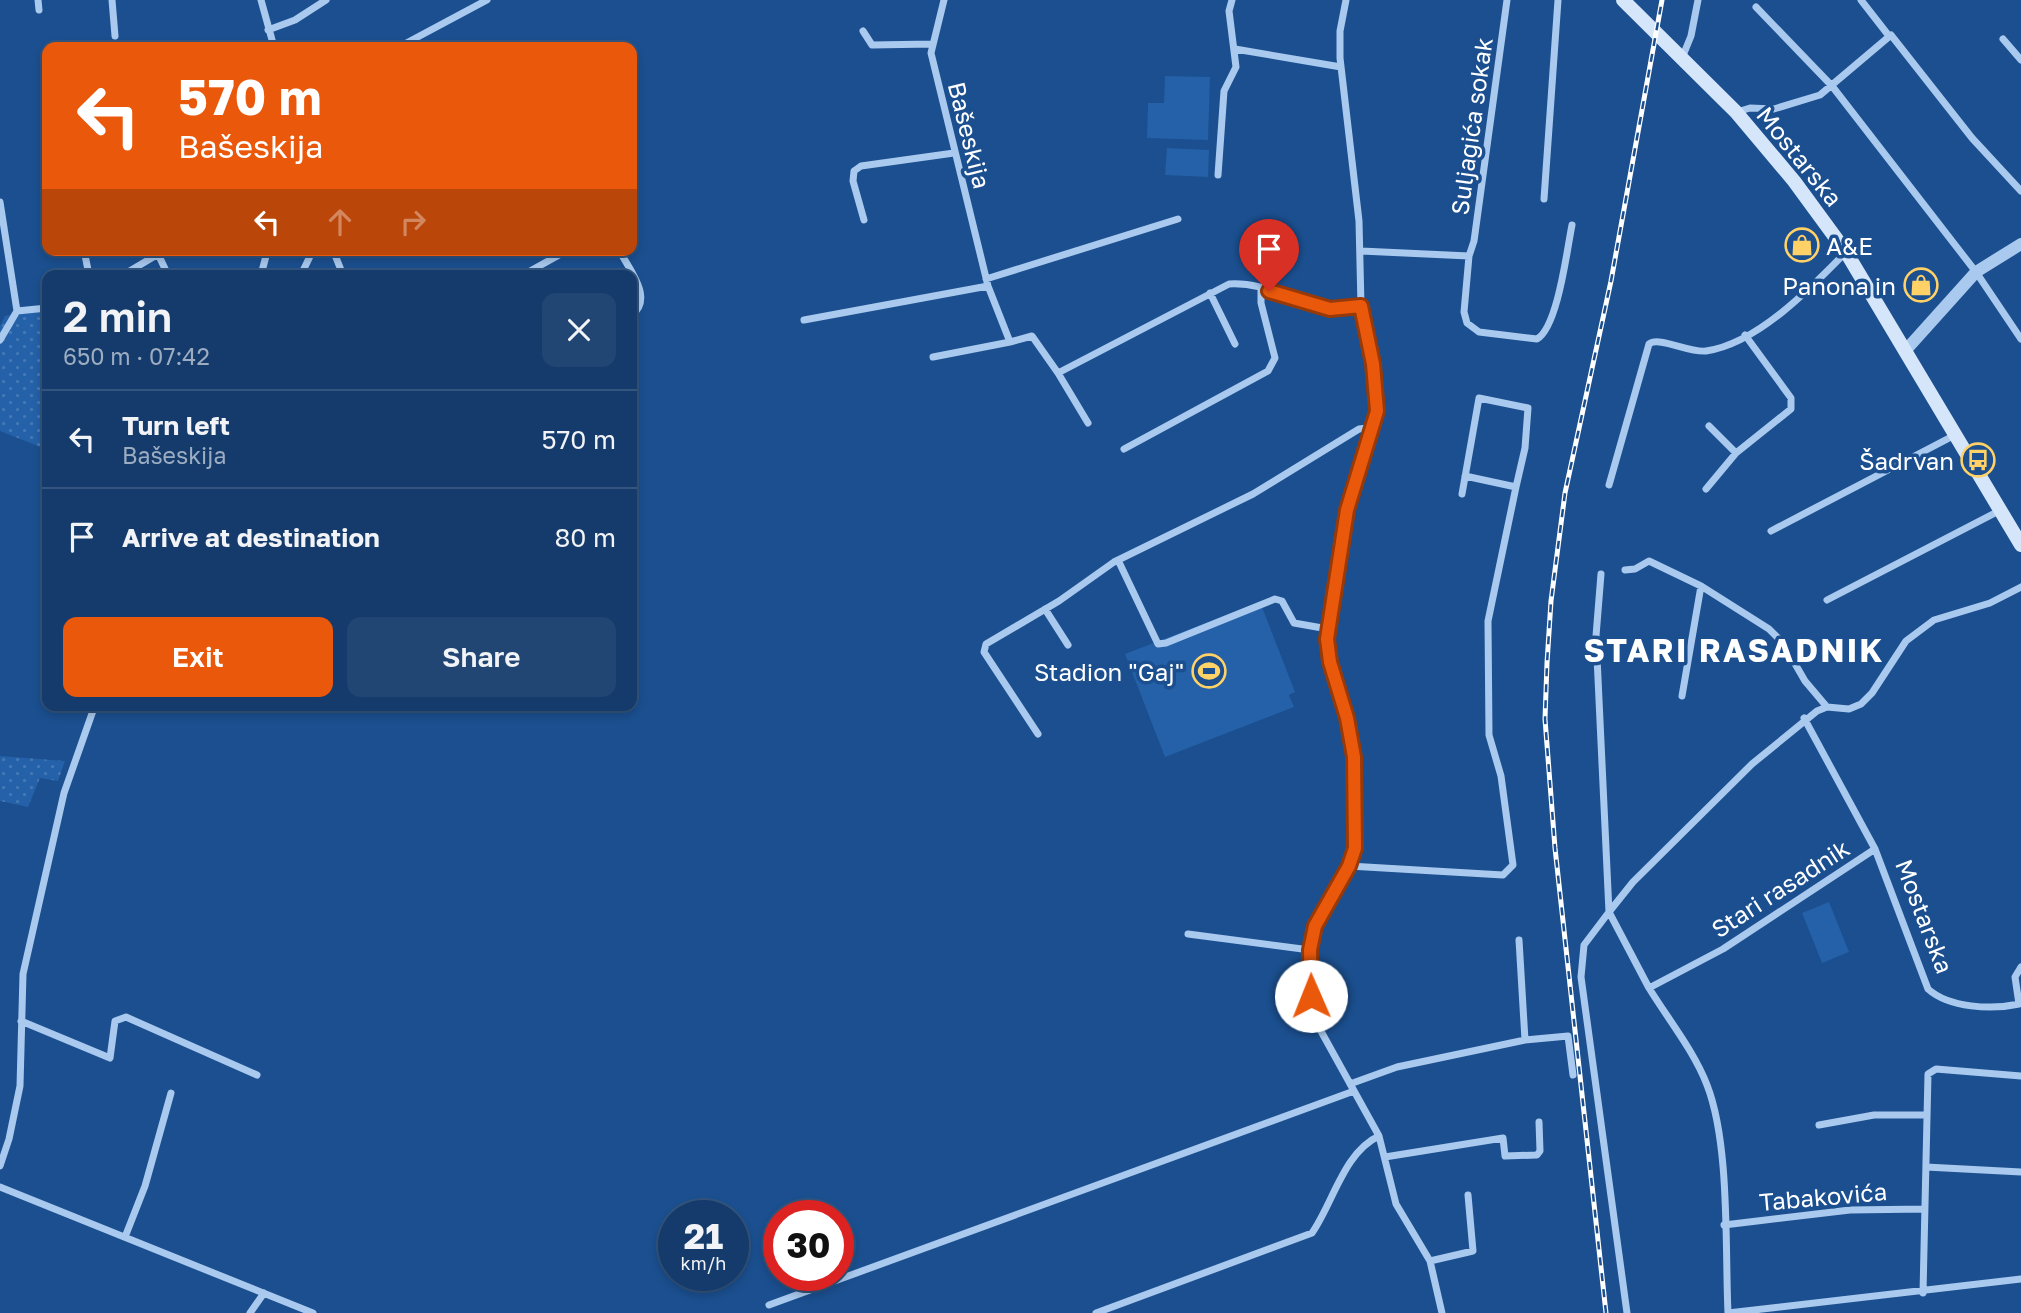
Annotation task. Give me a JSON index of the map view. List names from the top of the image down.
{
  "streets": {
    "main road": ["Mostarska"],
    "street": [
      "Suljagića sokak",
      "Bašeskija",
      "Stari rasadnik",
      "Tabakovića"
    ]
  },
  "crossings": [
    ["Mostarska", "Stari rasadnik"]
  ],
  "districts": ["STARI RASADNIK"],
  "places": {
    "shop": ["A&E", "Panona in"],
    "bus stop": ["Šadrvan"],
    "sports": ["Stadion \"Gaj\""]
  },
  "page": {
    "turn": ["570 m", "Bašeskija"],
    "heading": ["2 min", "650 m · 07:42"],
    "list": [
      {
        "name": "Turn left",
        "note": "Bašeskija",
        "value": "570 m"
      },
      {
        "name": "Arrive at destination",
        "value": "80 m"
      }
    ],
    "buttons": ["Exit", "Share"],
    "speed": "21 km/h",
    "limit": "30"
  }
}
